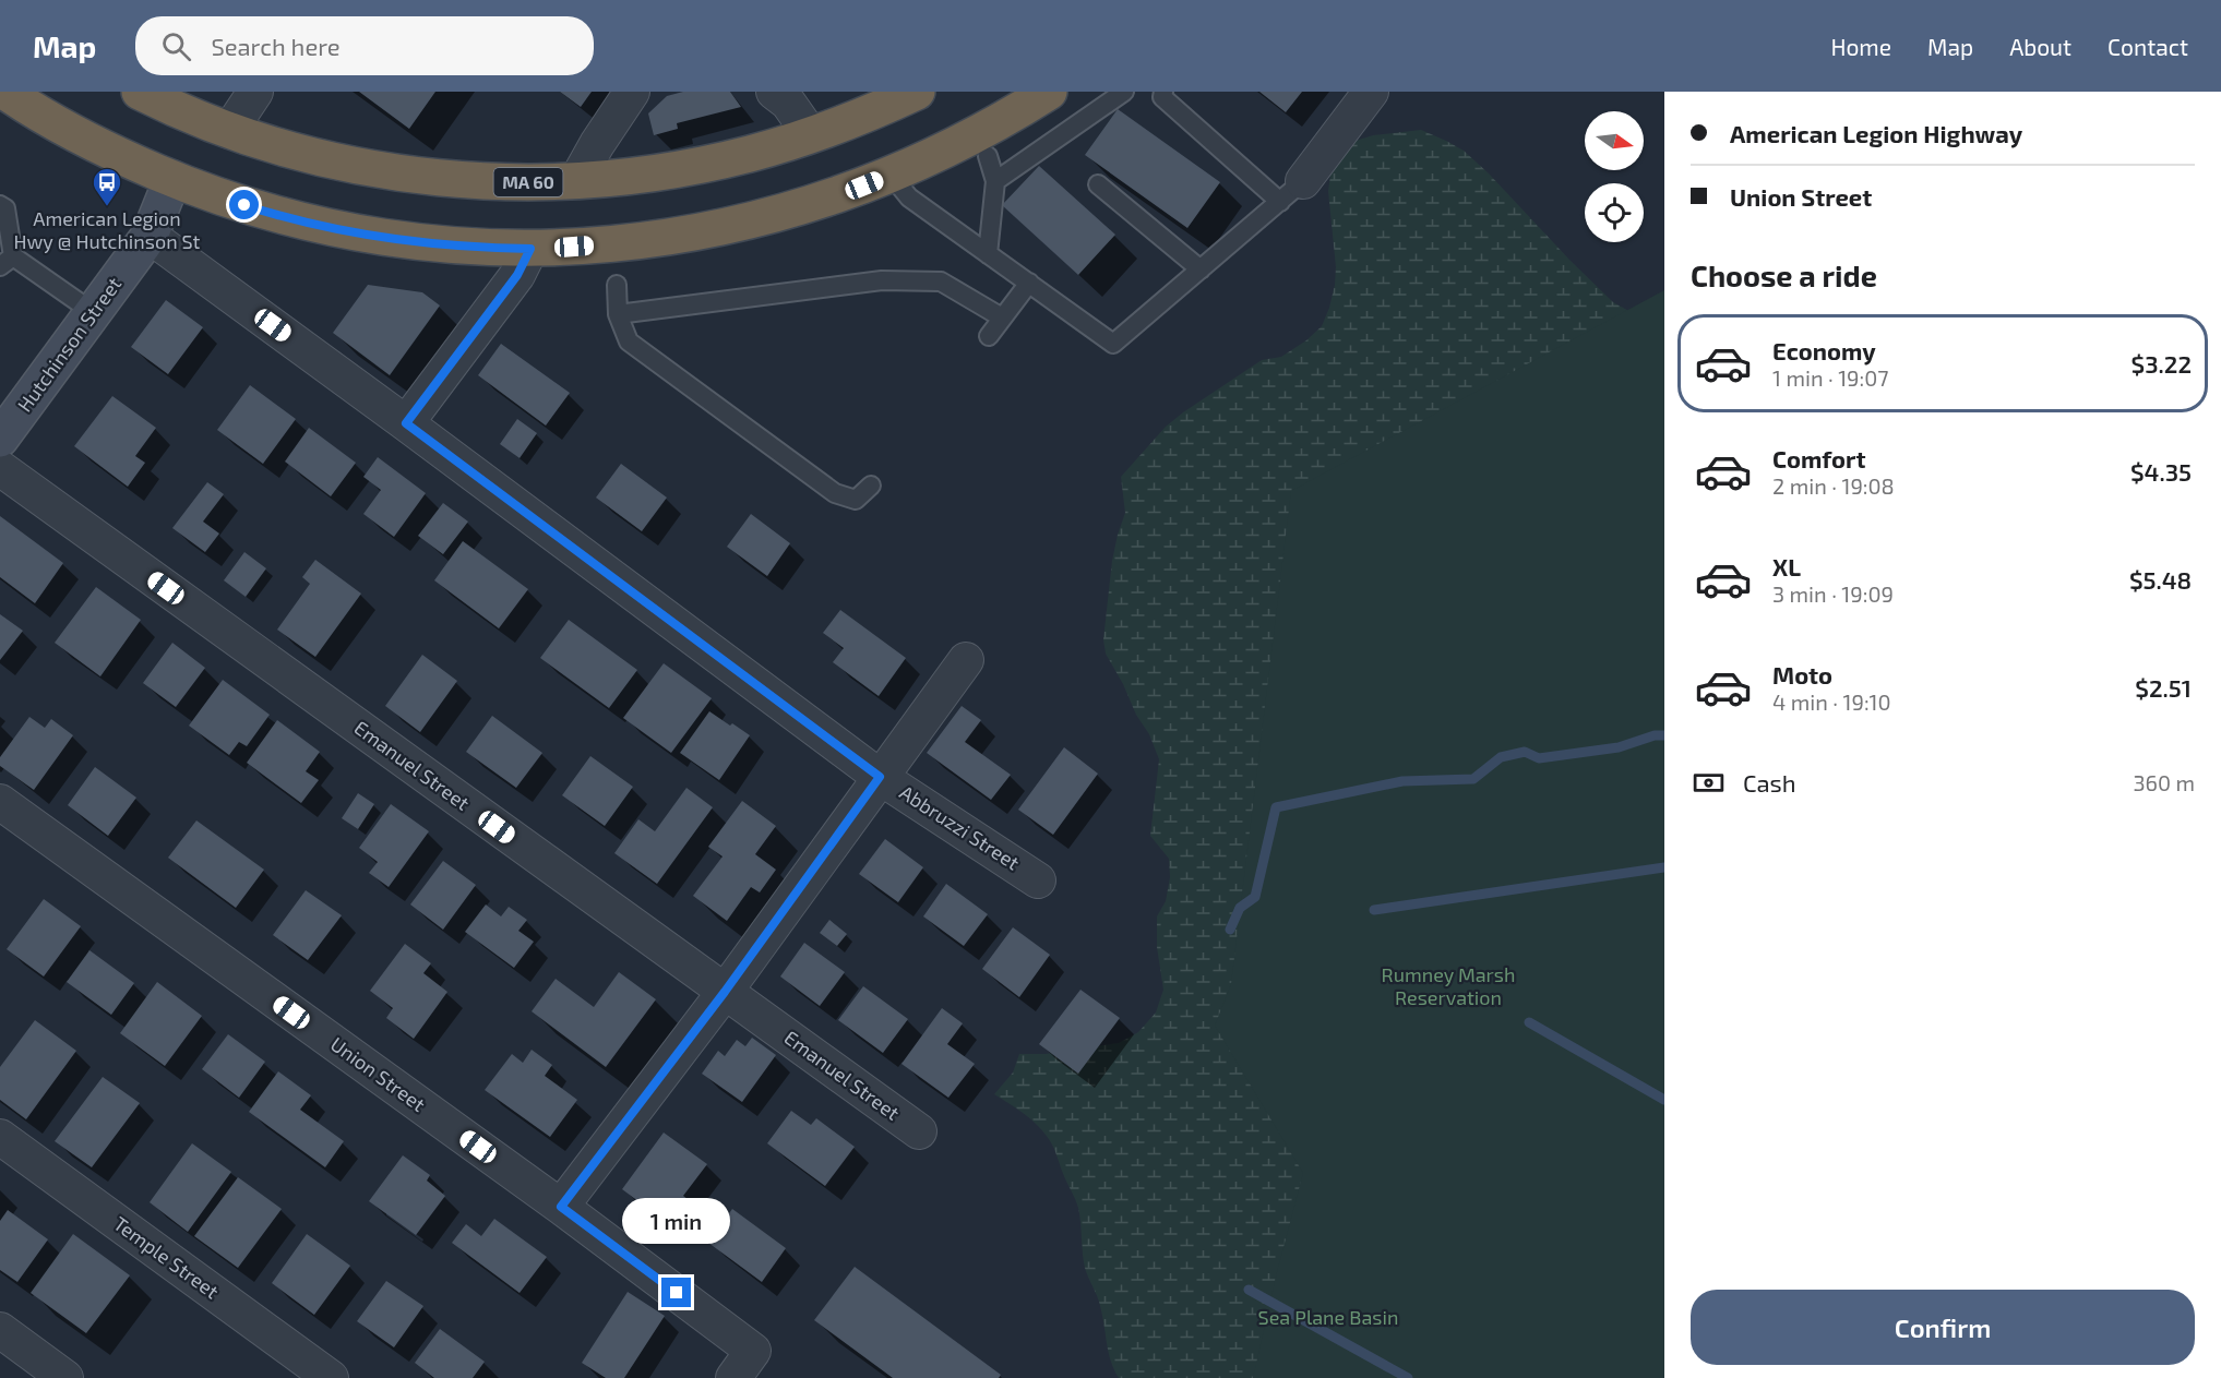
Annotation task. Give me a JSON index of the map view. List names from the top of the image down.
{
  "streets": {
    "highway": ["MA 60"],
    "street": [
      "Hutchinson Street",
      "Emanuel Street",
      "Abbruzzi Street",
      "Union Street",
      "Temple Street"
    ]
  },
  "crossings": [
    ["Hutchinson Street", "Abbruzzi Street"]
  ],
  "parks": ["Rumney Marsh Reservation", "Sea Plane Basin"],
  "places": {
    "bus stop": ["American Legion Hwy @ Hutchinson St"]
  },
  "north": "right",
  "page": {
    "header": "Map",
    "search": "Search here",
    "nav": [
      "Home",
      "Map",
      "About",
      "Contact"
    ],
    "banner": ["American Legion Highway", "Union Street"],
    "heading": "Choose a ride",
    "list": [
      {
        "name": "Economy",
        "note": "1 min · 19:07",
        "value": "$3.22"
      },
      {
        "name": "Comfort",
        "note": "2 min · 19:08",
        "value": "$4.35"
      },
      {
        "name": "XL",
        "note": "3 min · 19:09",
        "value": "$5.48"
      },
      {
        "name": "Moto",
        "note": "4 min · 19:10",
        "value": "$2.51"
      }
    ],
    "pay": ["Cash", "360 m"],
    "bubble": "1 min",
    "buttons": "Confirm"
  }
}
